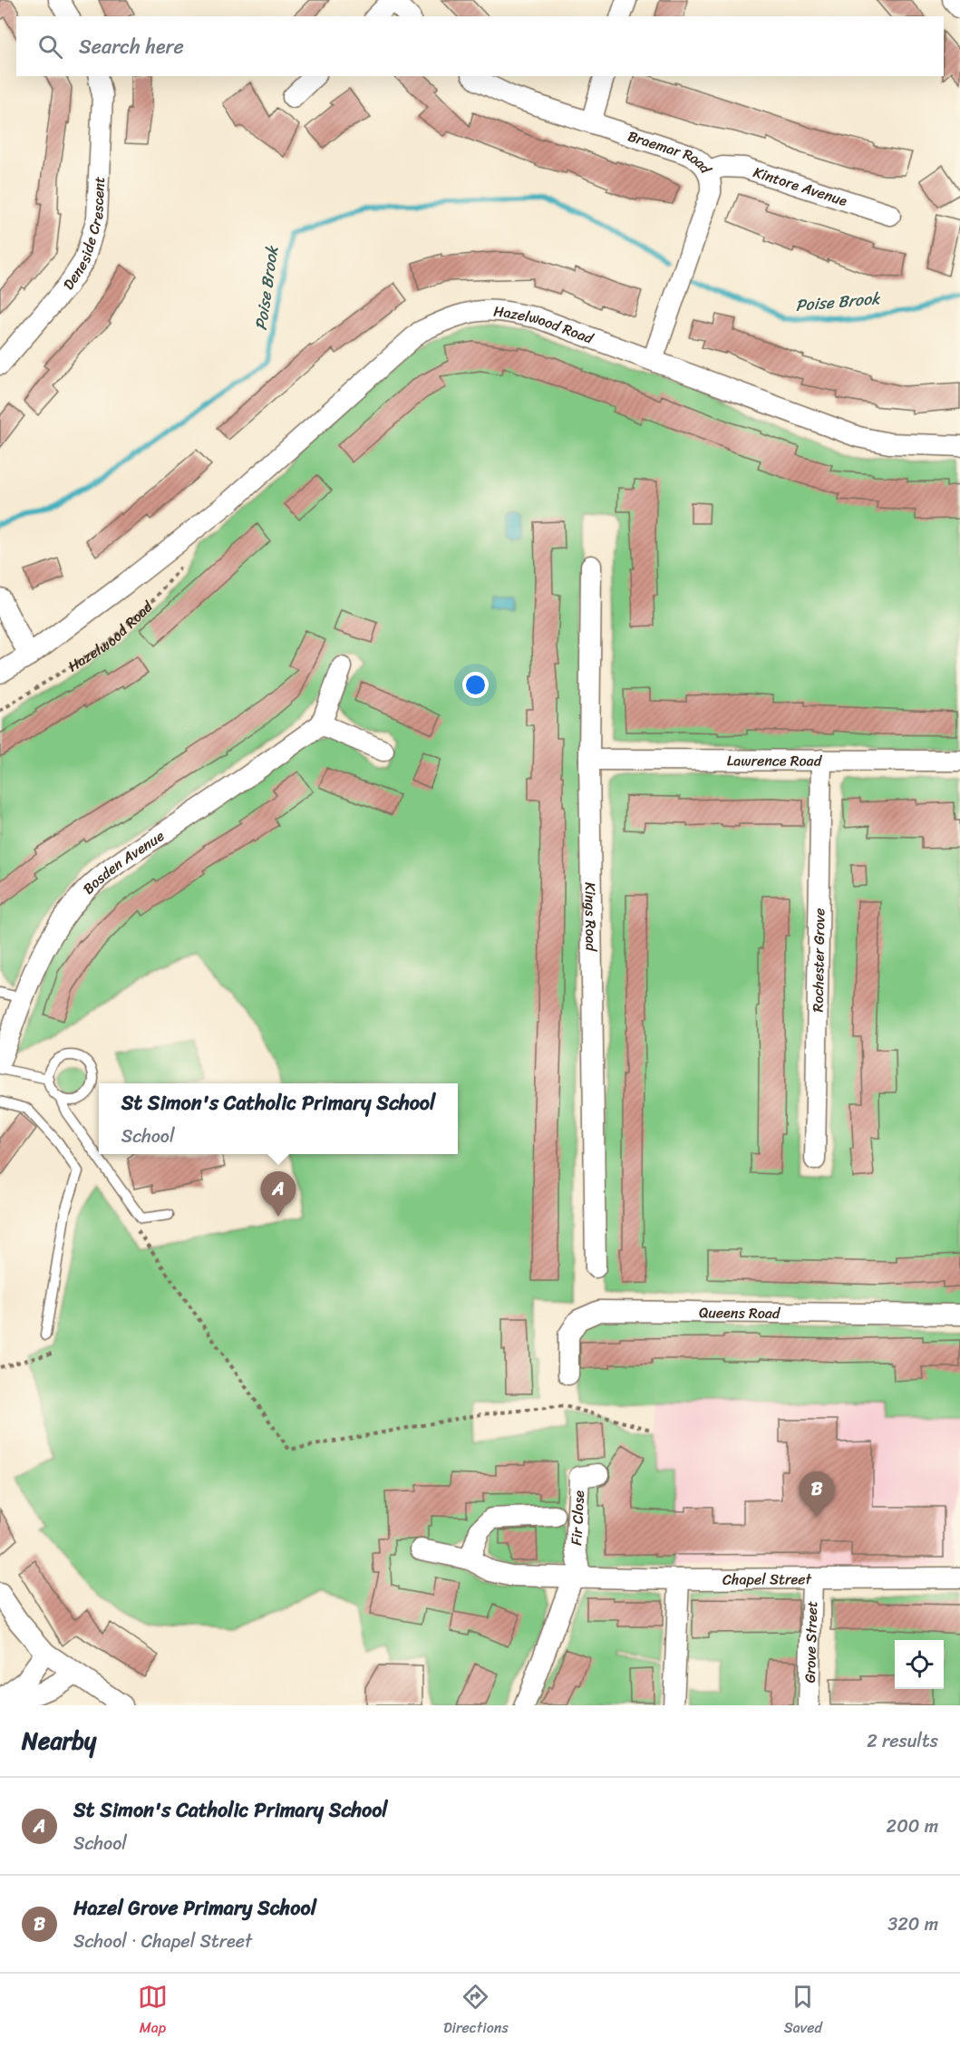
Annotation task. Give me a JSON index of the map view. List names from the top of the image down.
{
  "streets": {
    "street": [
      "Braemar Road",
      "Kintore Avenue",
      "Deneside Crescent",
      "Hazelwood Road",
      "Lawrence Road",
      "Bosden Avenue",
      "Kings Road",
      "Rochester Grove",
      "Queens Road",
      "Fir Close",
      "Chapel Street",
      "Grove Street"
    ]
  },
  "crossings": [
    ["Braemar Road", "Kintore Avenue"],
    ["Braemar Road", "Hazelwood Road"],
    ["Lawrence Road", "Kings Road"],
    ["Lawrence Road", "Rochester Grove"],
    ["Fir Close", "Chapel Street"],
    ["Chapel Street", "Grove Street"]
  ],
  "water": ["Poise Brook"],
  "page": {
    "search": "Search here",
    "popup": ["St Simon's Catholic Primary School", "School"],
    "pins": ["A", "B"],
    "heading": ["Nearby", "2 results"],
    "list": [
      {
        "mark": "A",
        "name": "St Simon's Catholic Primary School",
        "note": "School",
        "value": "200 m"
      },
      {
        "mark": "B",
        "name": "Hazel Grove Primary School",
        "note": "School · Chapel Street",
        "value": "320 m"
      }
    ],
    "nav": ["Map", "Directions", "Saved"]
  }
}
